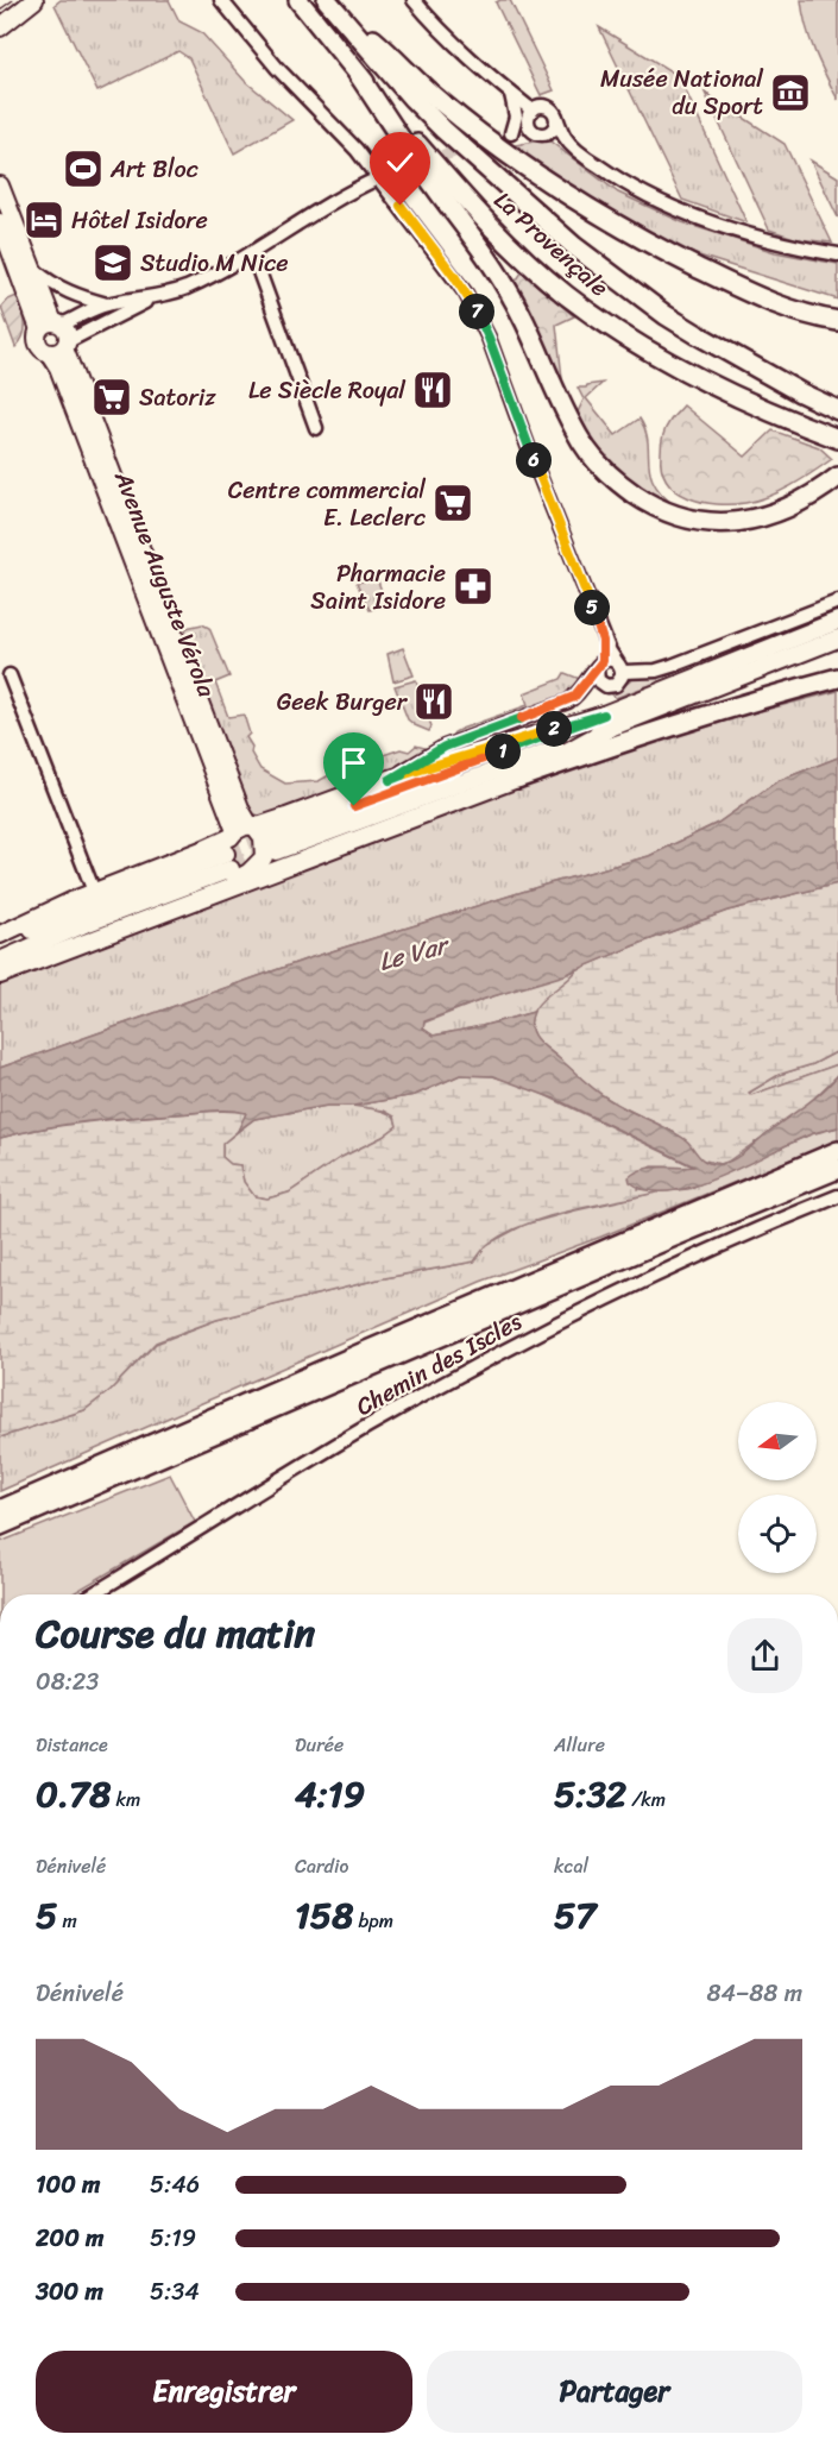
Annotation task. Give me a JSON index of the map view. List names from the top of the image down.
{
  "streets": {
    "highway": ["La Provençale"],
    "main road": ["Avenue Auguste Vérola"],
    "street": ["Chemin des Iscles"]
  },
  "water": ["Le Var"],
  "places": {
    "museum": ["Musée National du Sport"],
    "sports": ["Art Bloc"],
    "hotel": ["Hôtel Isidore"],
    "school or university": ["Studio M Nice"],
    "restaurant": ["Le Siècle Royal", "Geek Burger"],
    "supermarket": ["Satoriz", "Centre commercial E. Leclerc"],
    "pharmacy": ["Pharmacie Saint Isidore"]
  },
  "north": "left",
  "page": {
    "pins": [
      "7",
      "6",
      "5",
      "2",
      "1"
    ],
    "heading": ["Course du matin", "08:23"],
    "stats": [
      ["Distance", "0.78 km"],
      ["Durée", "4:19"],
      ["Allure", "5:32 /km"],
      ["Dénivelé", "5 m"],
      ["Cardio", "158 bpm"],
      ["kcal", "57"]
    ],
    "chart": ["Dénivelé", "84–88 m"],
    "list": [
      {
        "name": "100 m",
        "note": "5:46"
      },
      {
        "name": "200 m",
        "note": "5:19"
      },
      {
        "name": "300 m",
        "note": "5:34"
      }
    ],
    "buttons": ["Enregistrer", "Partager"]
  }
}
